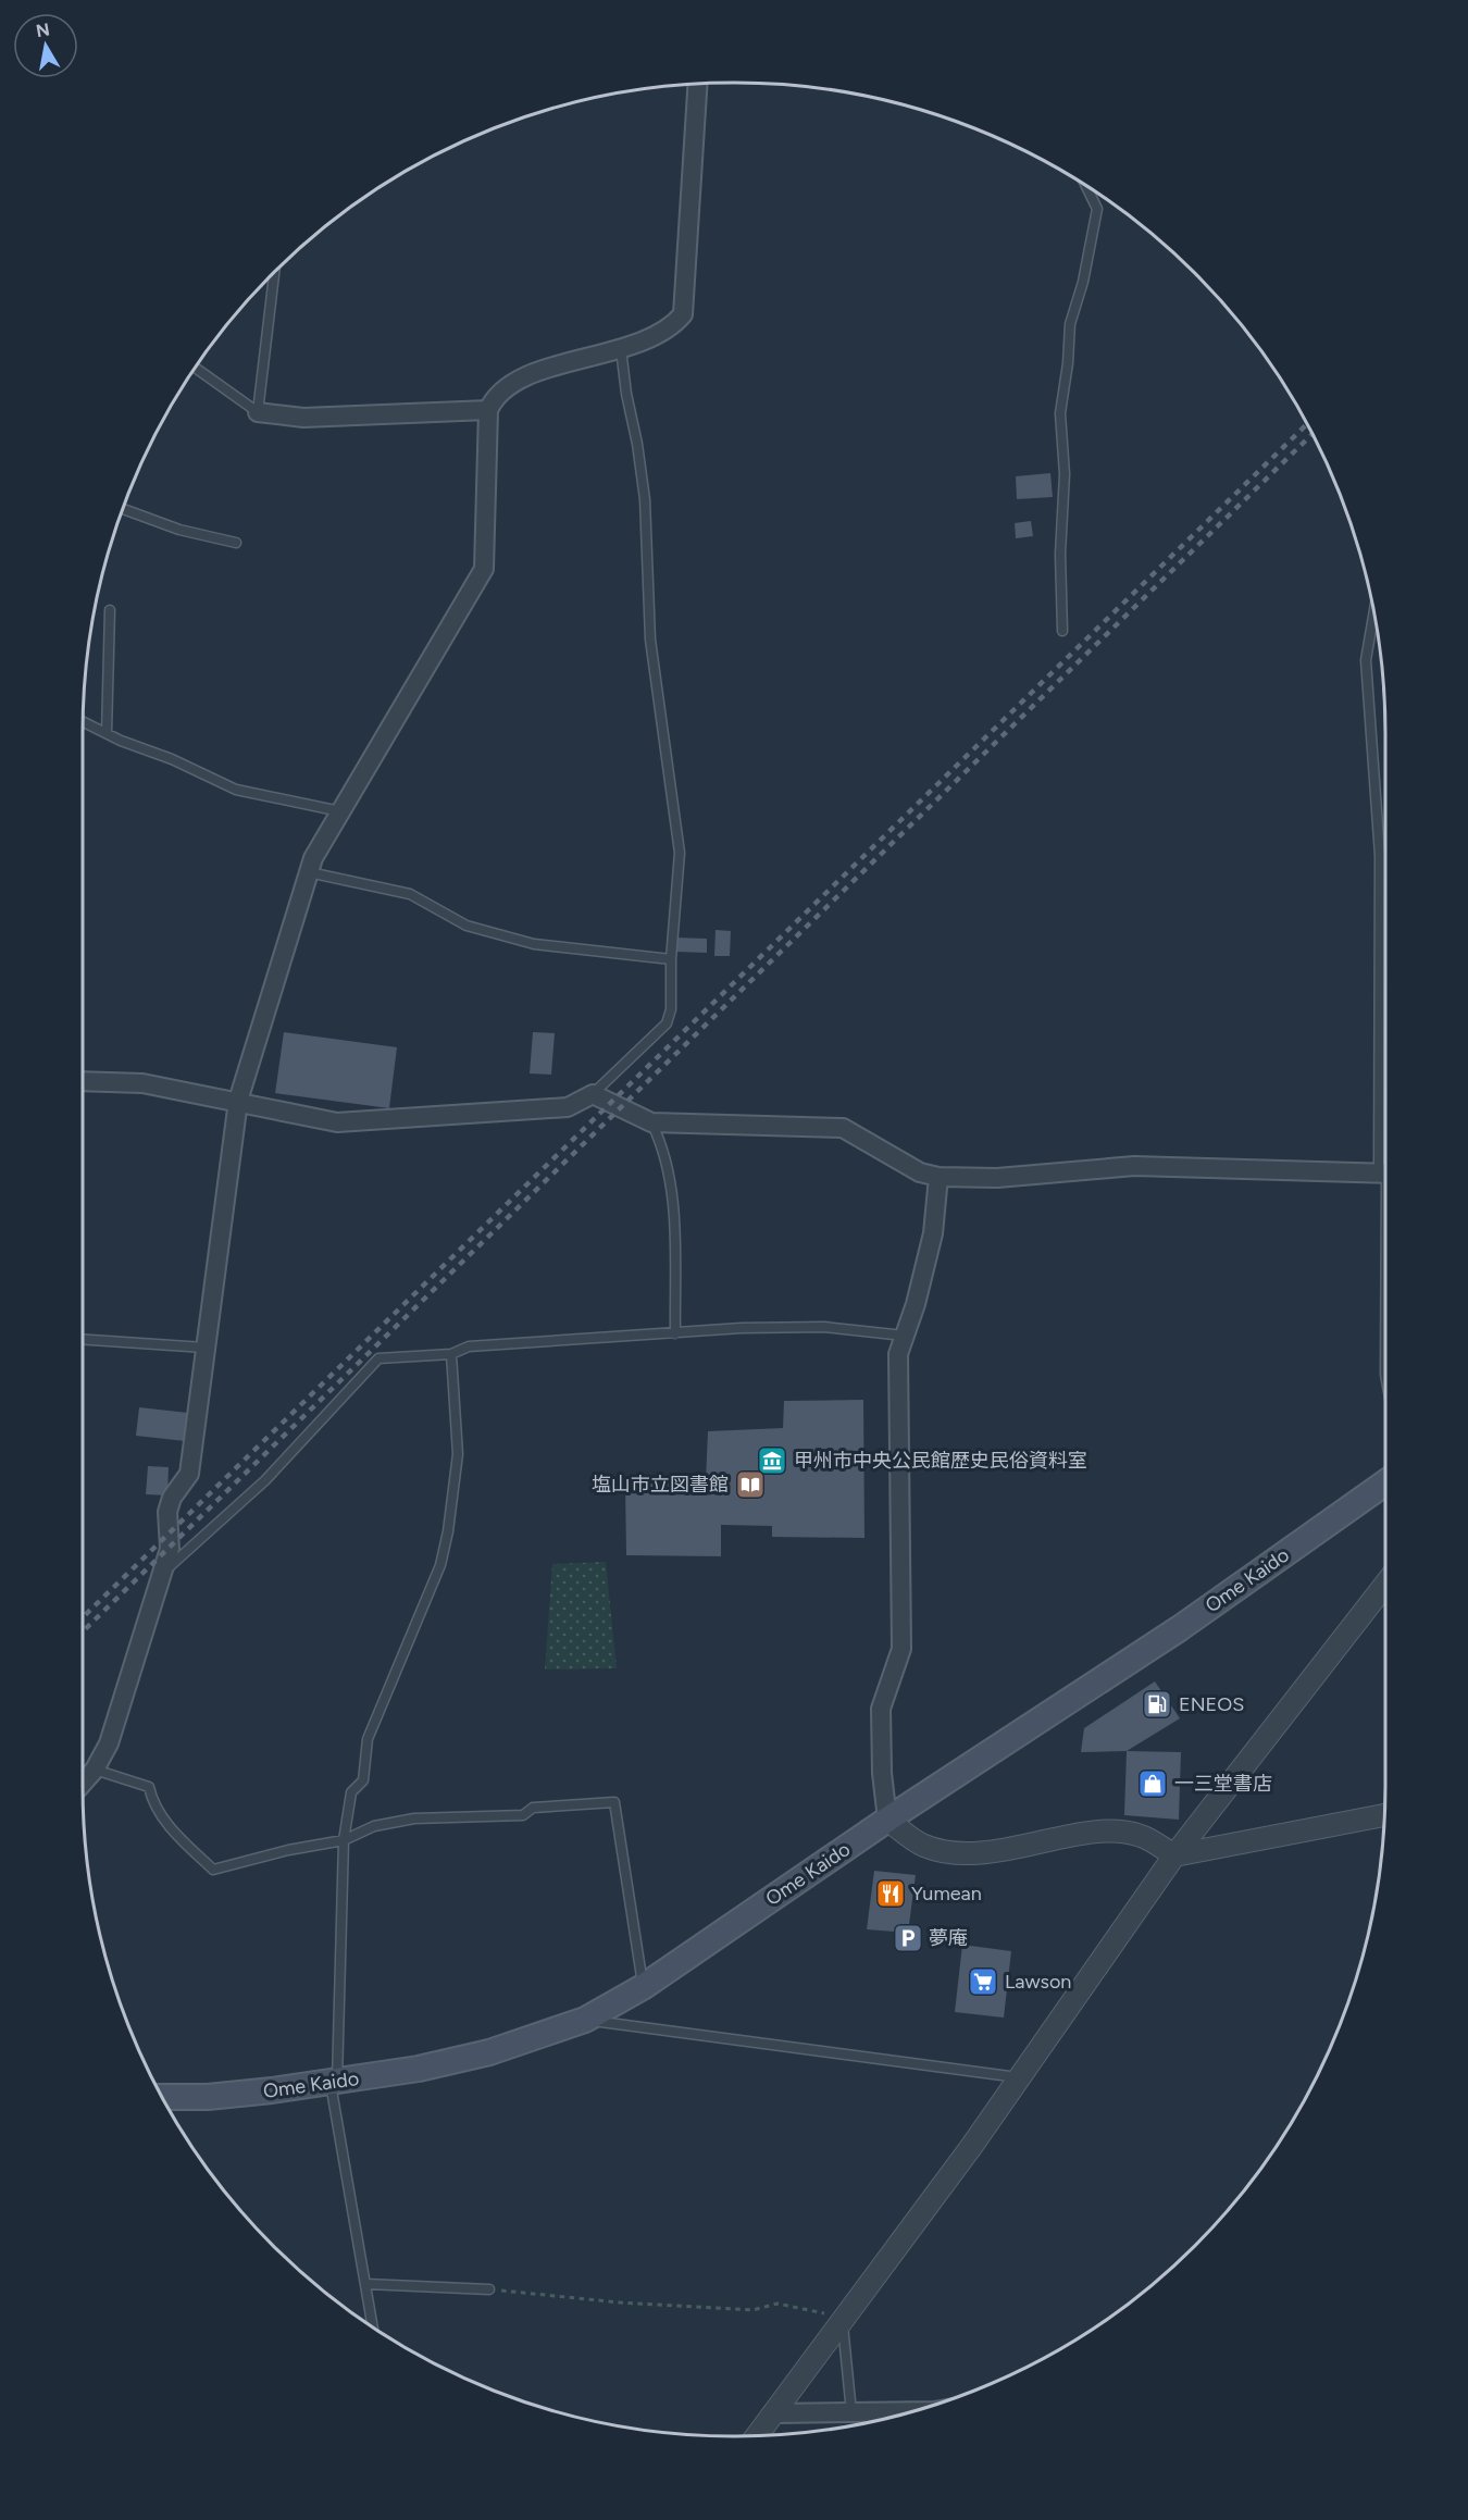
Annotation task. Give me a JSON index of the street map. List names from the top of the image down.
{
  "streets": {
    "main road": ["Ome Kaido"]
  },
  "places": {
    "museum": ["甲州市中央公民館歴史民俗資料室"],
    "library": ["塩山市立図書館"],
    "fuel station": ["ENEOS"],
    "shop": ["一三堂書店"],
    "restaurant": ["Yumean"],
    "parking": ["夢庵"],
    "supermarket": ["Lawson"]
  },
  "north": "top"
}
